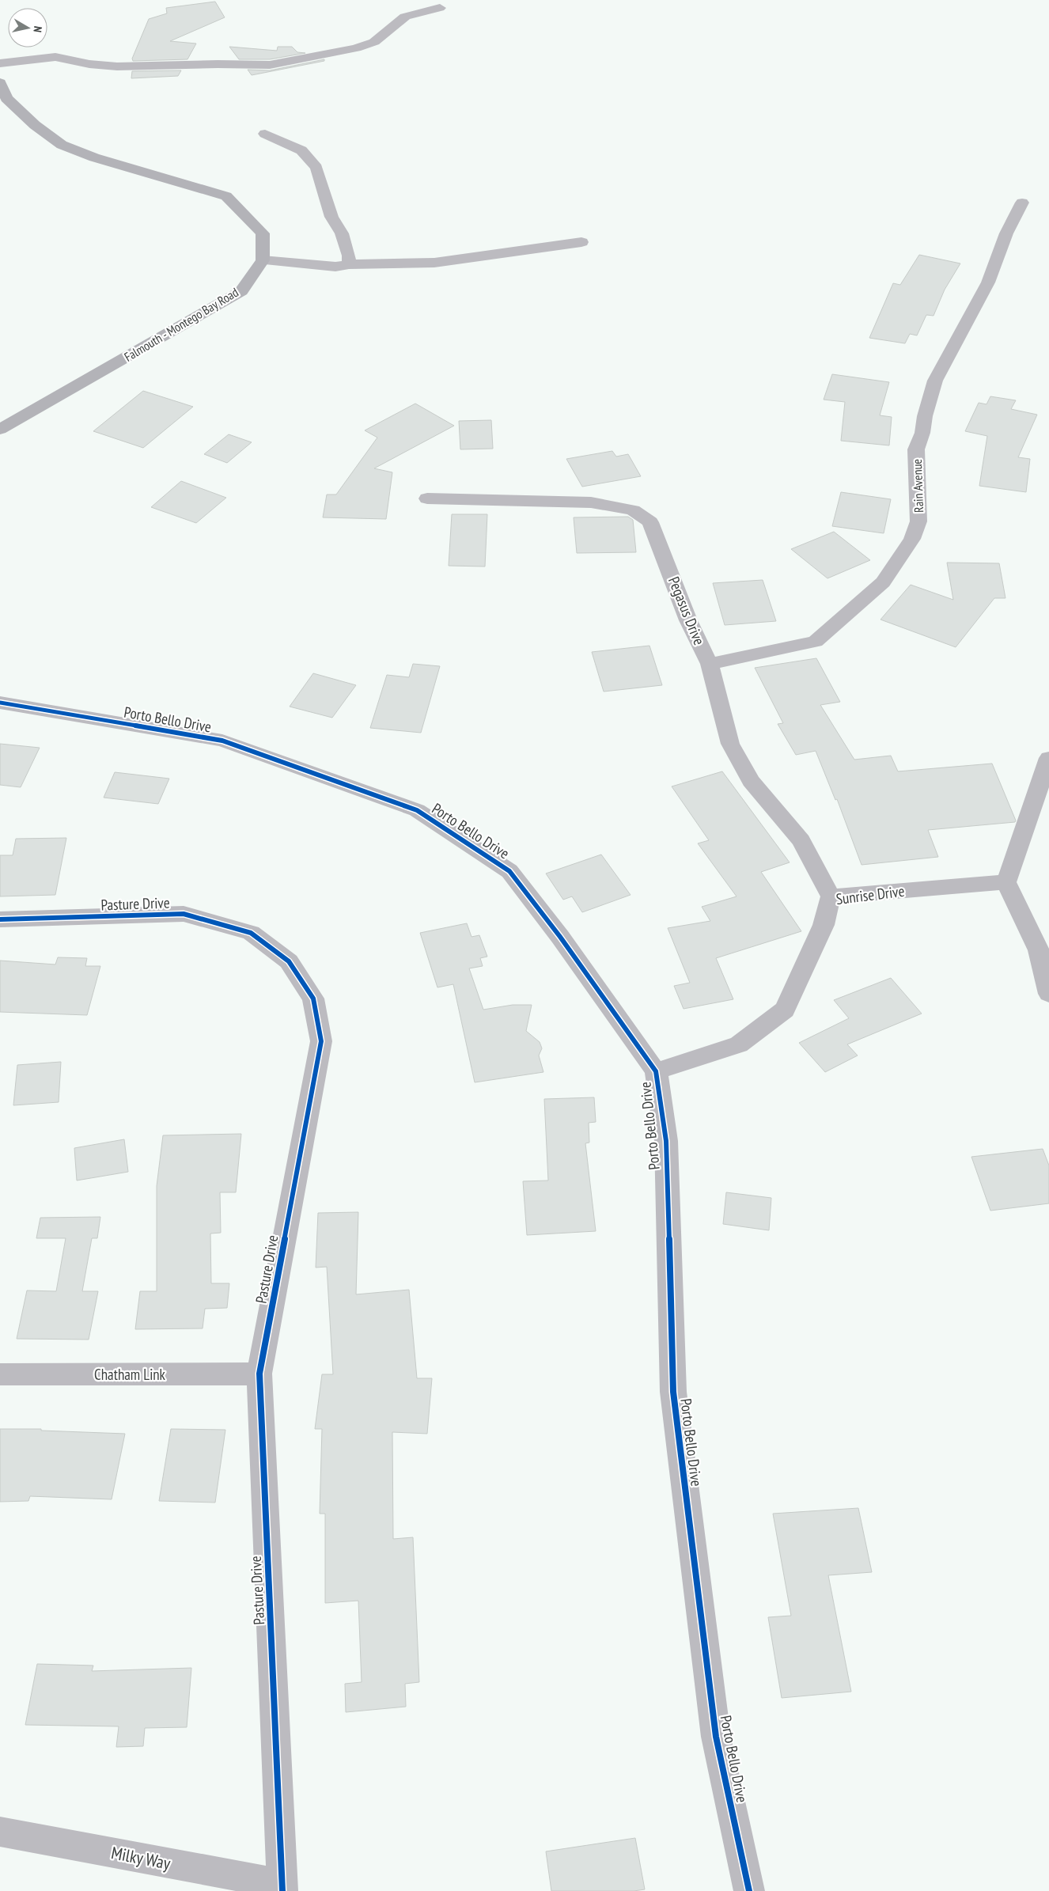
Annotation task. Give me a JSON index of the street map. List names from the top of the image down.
{
  "streets": {
    "main road": ["Falmouth - Montego Bay Road"],
    "street": [
      "Rain Avenue",
      "Pegasus Drive",
      "Porto Bello Drive",
      "Sunrise Drive",
      "Pasture Drive",
      "Chatham Link",
      "Milky Way"
    ]
  },
  "crossings": [
    ["Rain Avenue", "Pegasus Drive"],
    ["Pegasus Drive", "Sunrise Drive"],
    ["Porto Bello Drive", "Sunrise Drive"],
    ["Pasture Drive", "Chatham Link"],
    ["Pasture Drive", "Milky Way"]
  ],
  "north": "right"
}
